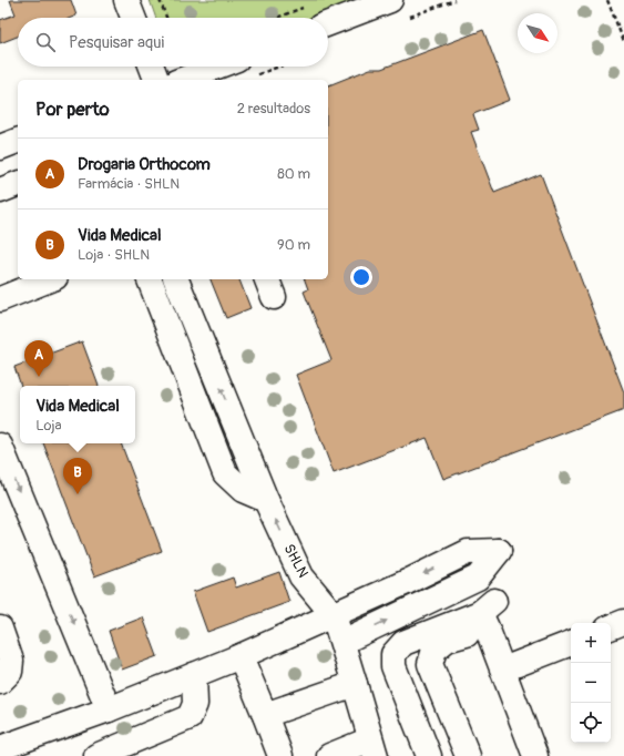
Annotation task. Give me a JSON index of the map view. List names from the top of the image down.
{
  "streets": {
    "street": ["SHLN"]
  },
  "north": "bottom right",
  "page": {
    "search": "Pesquisar aqui",
    "heading": ["Por perto", "2 resultados"],
    "list": [
      {
        "mark": "A",
        "name": "Drogaria Orthocom",
        "note": "Farmácia · SHLN",
        "value": "80 m"
      },
      {
        "mark": "B",
        "name": "Vida Medical",
        "note": "Loja · SHLN",
        "value": "90 m"
      }
    ],
    "pins": ["A", "B"],
    "popup": ["Vida Medical", "Loja"],
    "map_buttons": ["+", "−"]
  }
}
